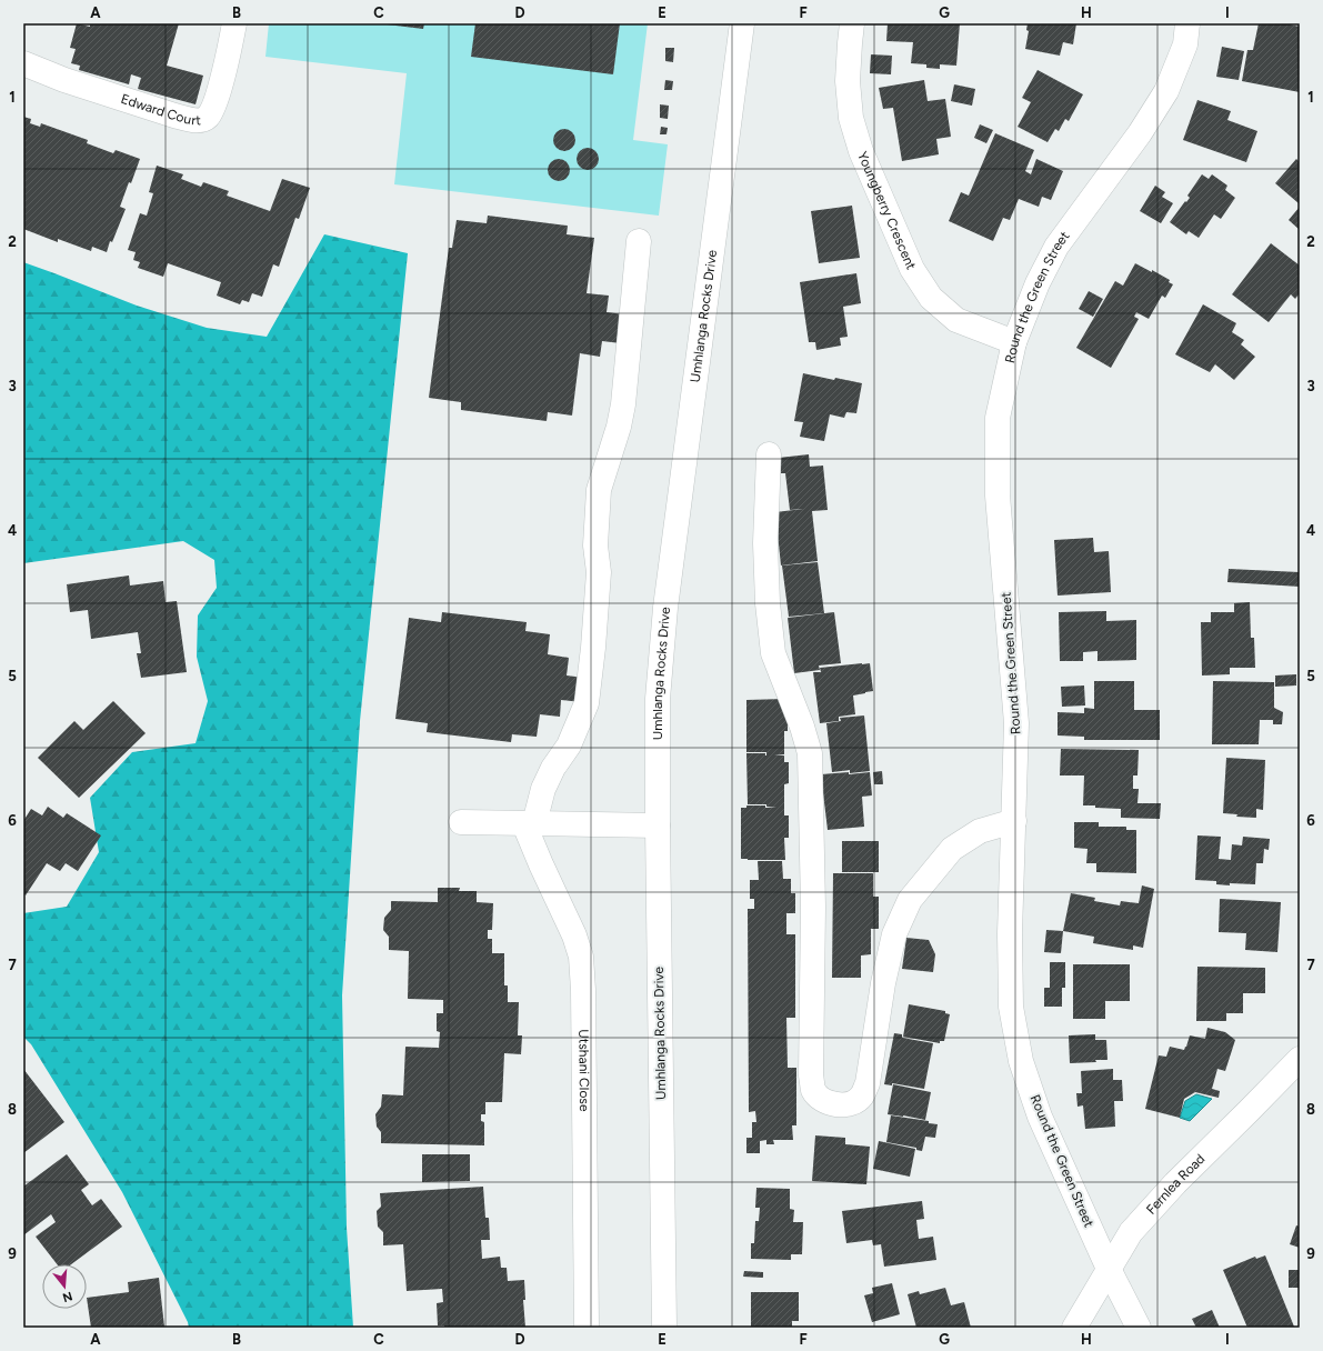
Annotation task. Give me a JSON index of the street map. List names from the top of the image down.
{
  "streets": {
    "street": [
      "Edward Court",
      "Youngberry Crescent",
      "Round the Green Street",
      "Umhlanga Rocks Drive",
      "Utshani Close",
      "Fernlea Road"
    ]
  },
  "crossings": [
    ["Youngberry Crescent", "Round the Green Street"],
    ["Round the Green Street", "Fernlea Road"]
  ],
  "north": "bottom",
  "grid": {
    "columns": [
      "A",
      "B",
      "C",
      "D",
      "E",
      "F",
      "G",
      "H",
      "I"
    ],
    "rows": [
      "1",
      "2",
      "3",
      "4",
      "5",
      "6",
      "7",
      "8",
      "9"
    ]
  }
}
